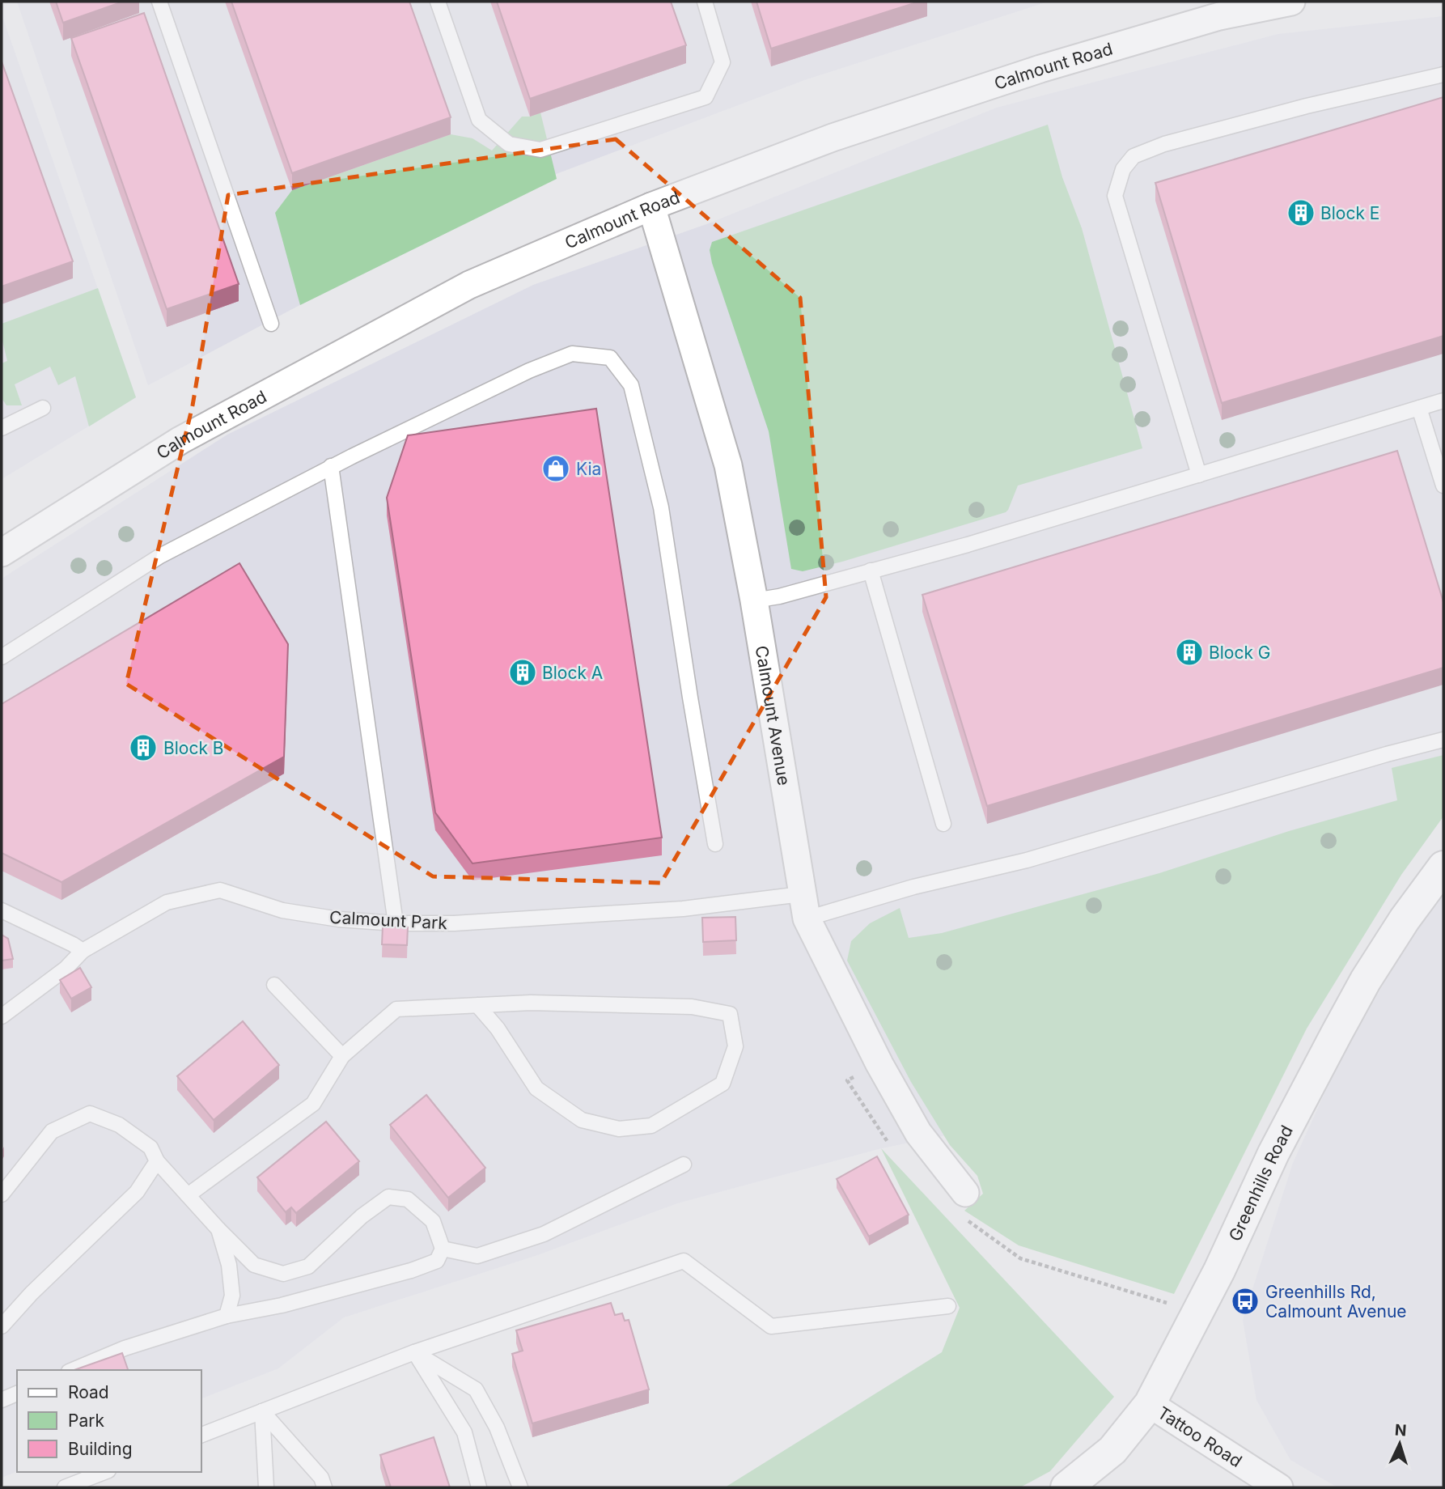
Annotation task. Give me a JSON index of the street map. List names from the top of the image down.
{
  "streets": {
    "main road": ["Greenhills Road"],
    "street": ["Calmount Road", "Calmount Avenue", "Tattoo Road"],
    "lane": ["Calmount Park"]
  },
  "crossings": [
    ["Calmount Road", "Calmount Avenue"],
    ["Calmount Avenue", "Calmount Park"],
    ["Greenhills Road", "Tattoo Road"]
  ],
  "places": {
    "building": [
      "Block E",
      "Block G",
      "Block A",
      "Block B"
    ],
    "shop": ["Kia"],
    "bus stop": ["Greenhills Rd, Calmount Avenue"]
  },
  "legend": ["Road", "Park", "Building"],
  "north": "top"
}
